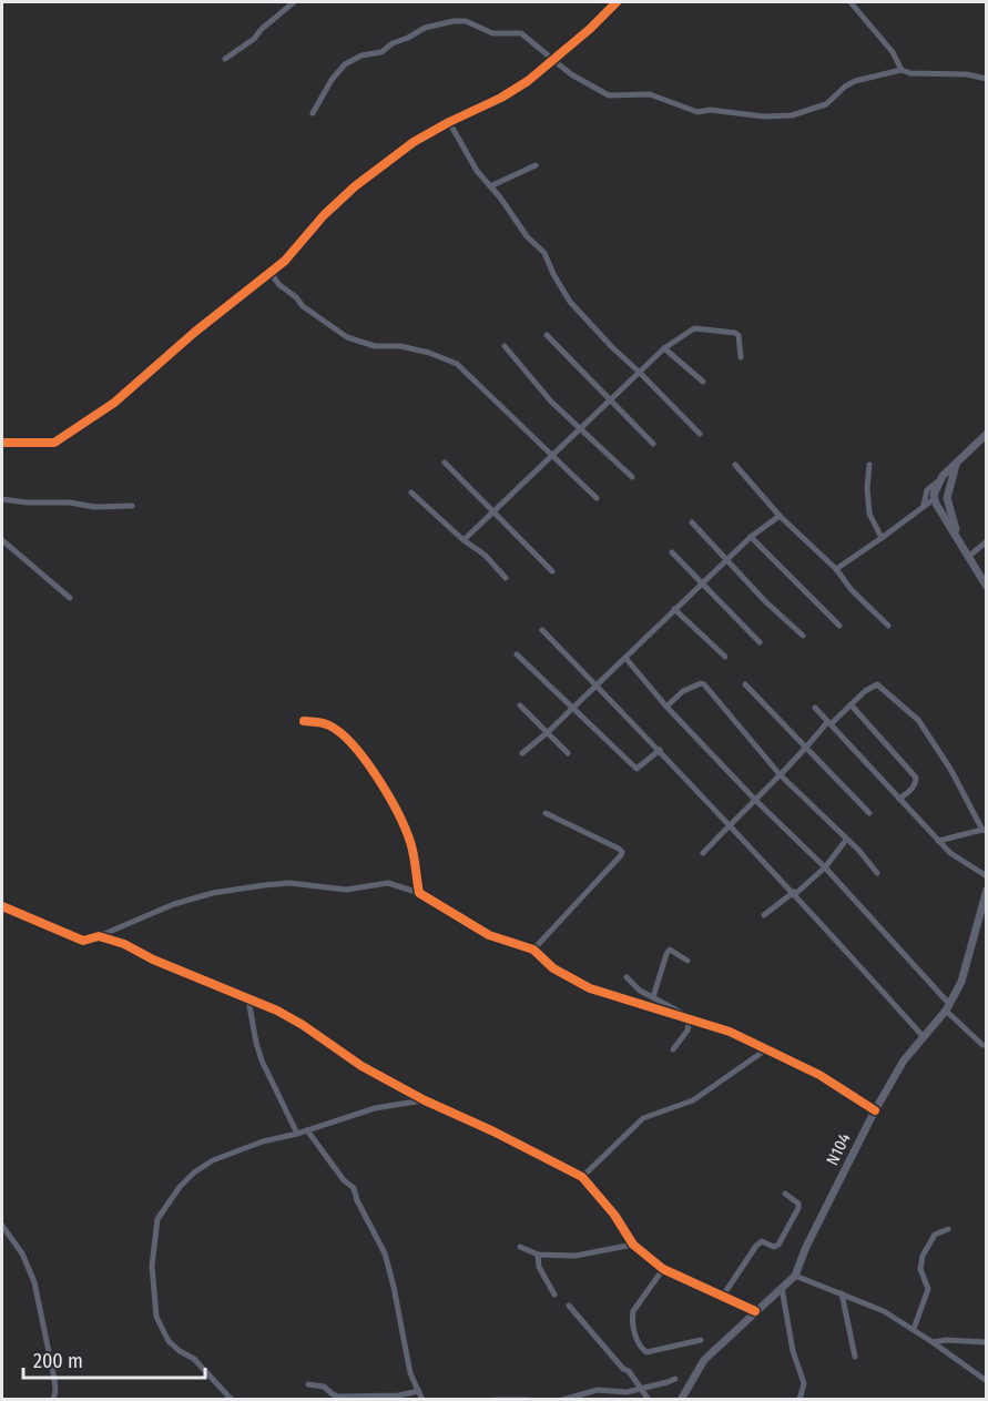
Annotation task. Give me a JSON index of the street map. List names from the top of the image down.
{
  "streets": {
    "street": ["N104"]
  },
  "scale_bar": "200 m"
}
